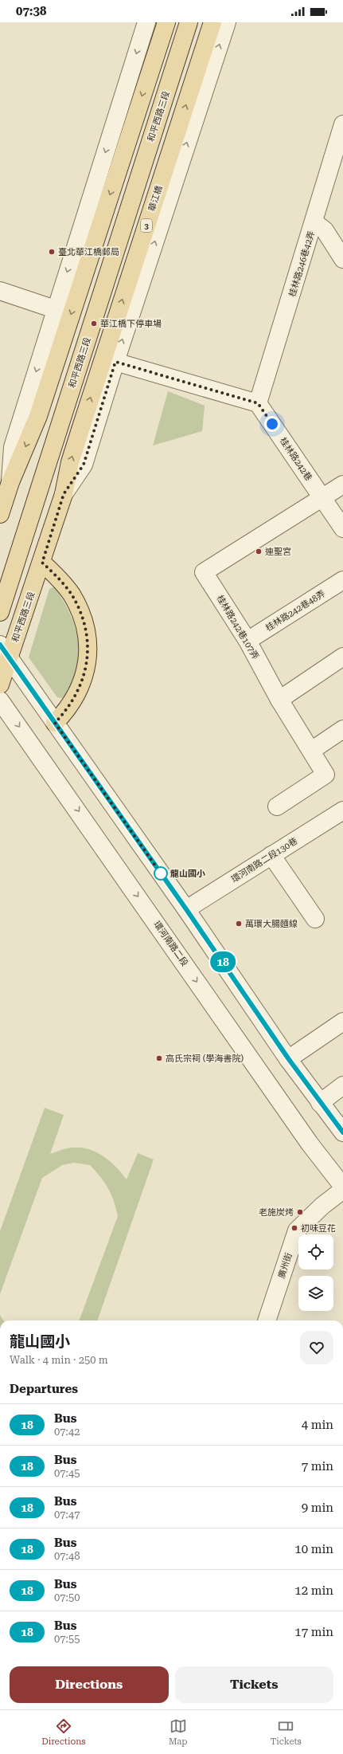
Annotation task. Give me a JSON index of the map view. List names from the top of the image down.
{
  "streets": {
    "main road": ["和平西路三段", "華江橋", "3"],
    "street": [
      "桂林路246巷42弄",
      "桂林路242巷",
      "桂林路242巷48弄",
      "桂林路242巷107弄",
      "環河南路二段130巷",
      "環河南路二段",
      "廣州街"
    ]
  },
  "crossings": [
    ["和平西路三段", "華江橋"],
    ["桂林路246巷42弄", "桂林路242巷"],
    ["桂林路242巷", "桂林路242巷107弄"],
    ["桂林路242巷48弄", "桂林路242巷107弄"]
  ],
  "places": [
    "臺北華江橋郵局",
    "華江橋下停車場",
    "連聖宮",
    "龍山國小",
    "萬環大腸麵線",
    "高氏宗祠 (學海書院)",
    "老施炭烤",
    "初味豆花"
  ],
  "lines": ["bus line 18"],
  "page": {
    "status": "07:38",
    "on_map": "18",
    "heading": [
      ["龍山國小", "Walk · 4 min · 250 m"],
      "Departures"
    ],
    "list": [
      {
        "mark": "18",
        "name": "Bus",
        "note": "07:42",
        "value": "4 min"
      },
      {
        "mark": "18",
        "name": "Bus",
        "note": "07:45",
        "value": "7 min"
      },
      {
        "mark": "18",
        "name": "Bus",
        "note": "07:47",
        "value": "9 min"
      },
      {
        "mark": "18",
        "name": "Bus",
        "note": "07:48",
        "value": "10 min"
      },
      {
        "mark": "18",
        "name": "Bus",
        "note": "07:50",
        "value": "12 min"
      },
      {
        "mark": "18",
        "name": "Bus",
        "note": "07:55",
        "value": "17 min"
      }
    ],
    "buttons": ["Directions", "Tickets"],
    "tabs": ["Directions", "Map", "Tickets"]
  }
}
